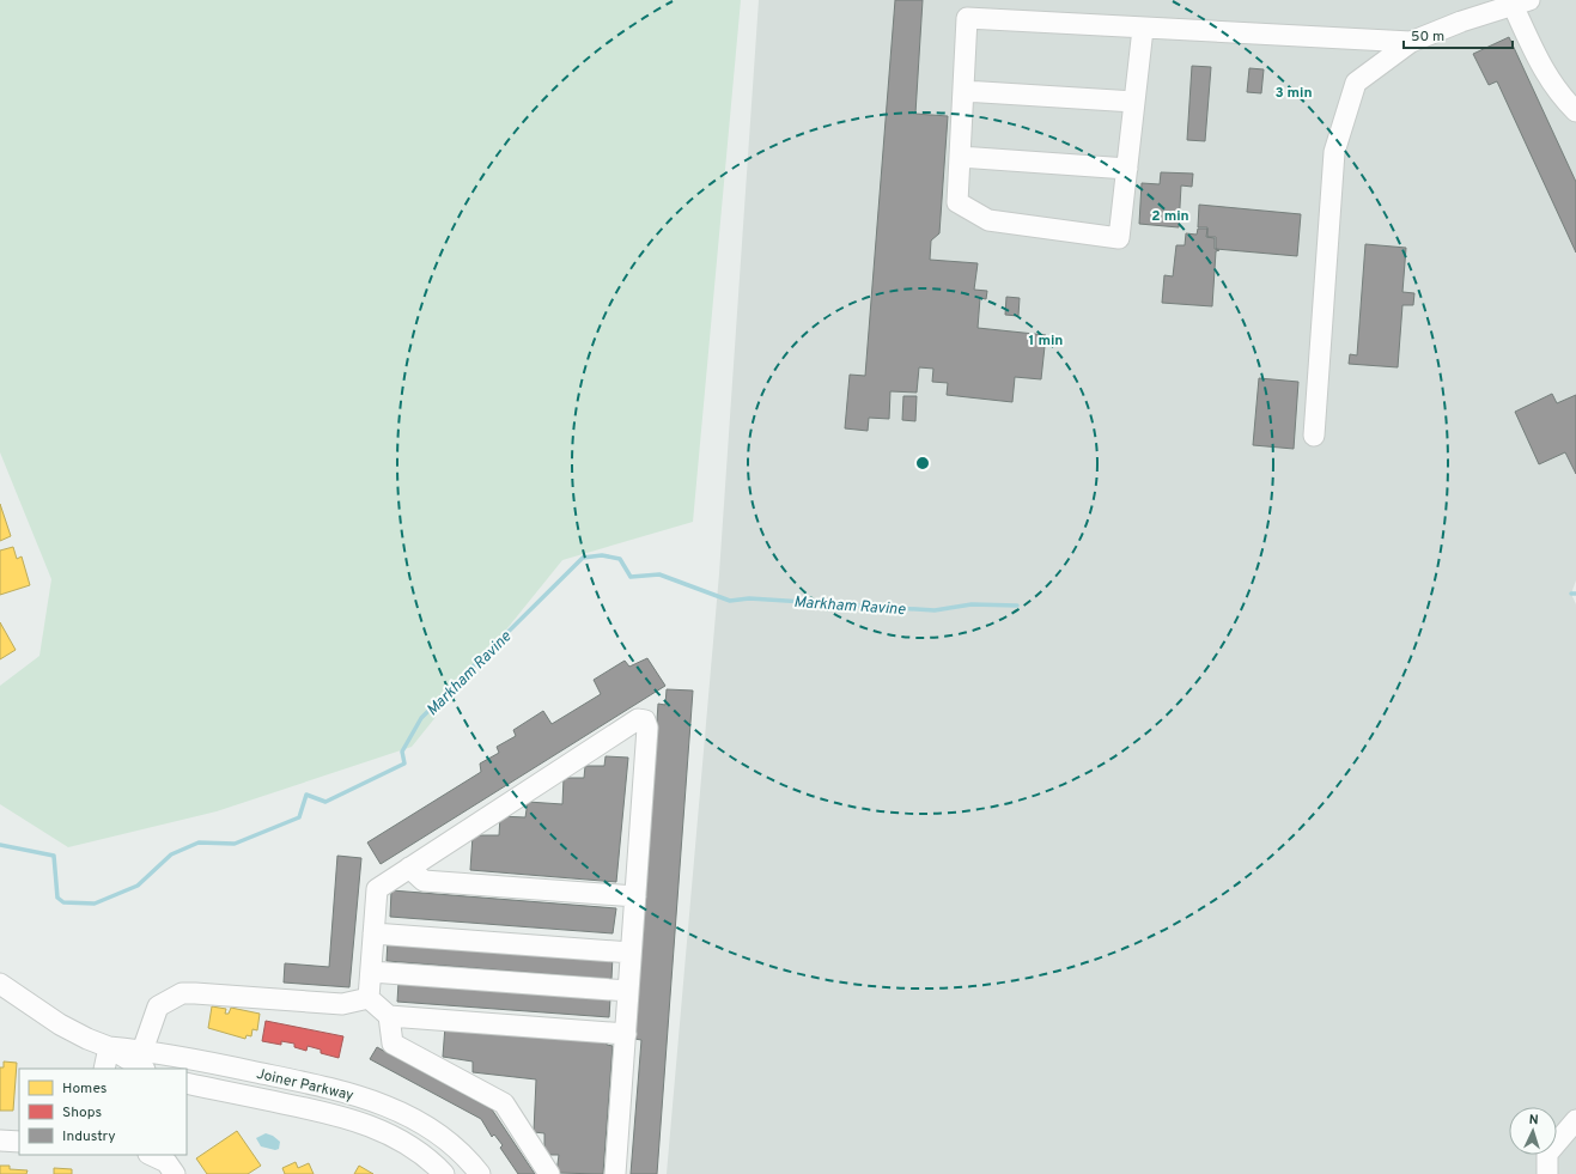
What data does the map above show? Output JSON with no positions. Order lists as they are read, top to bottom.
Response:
{
  "streets": {
    "street": ["Joiner Parkway"]
  },
  "water": ["Markham Ravine"],
  "legend": ["Homes", "Shops", "Industry"],
  "scale_bar": "50 m",
  "north": "top",
  "rings": ["3 min", "2 min", "1 min"]
}
